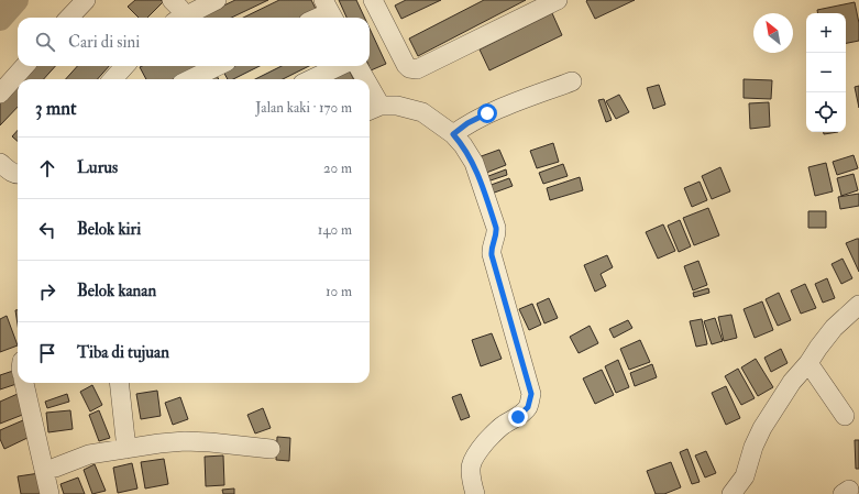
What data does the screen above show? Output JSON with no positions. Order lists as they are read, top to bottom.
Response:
{
  "north": "top left",
  "page": {
    "map_buttons": ["+", "−"],
    "search": "Cari di sini",
    "heading": ["3 mnt", "Jalan kaki · 170 m"],
    "list": [
      ["Lurus", "20 m"],
      ["Belok kiri", "140 m"],
      ["Belok kanan", "10 m"],
      "Tiba di tujuan"
    ]
  }
}
